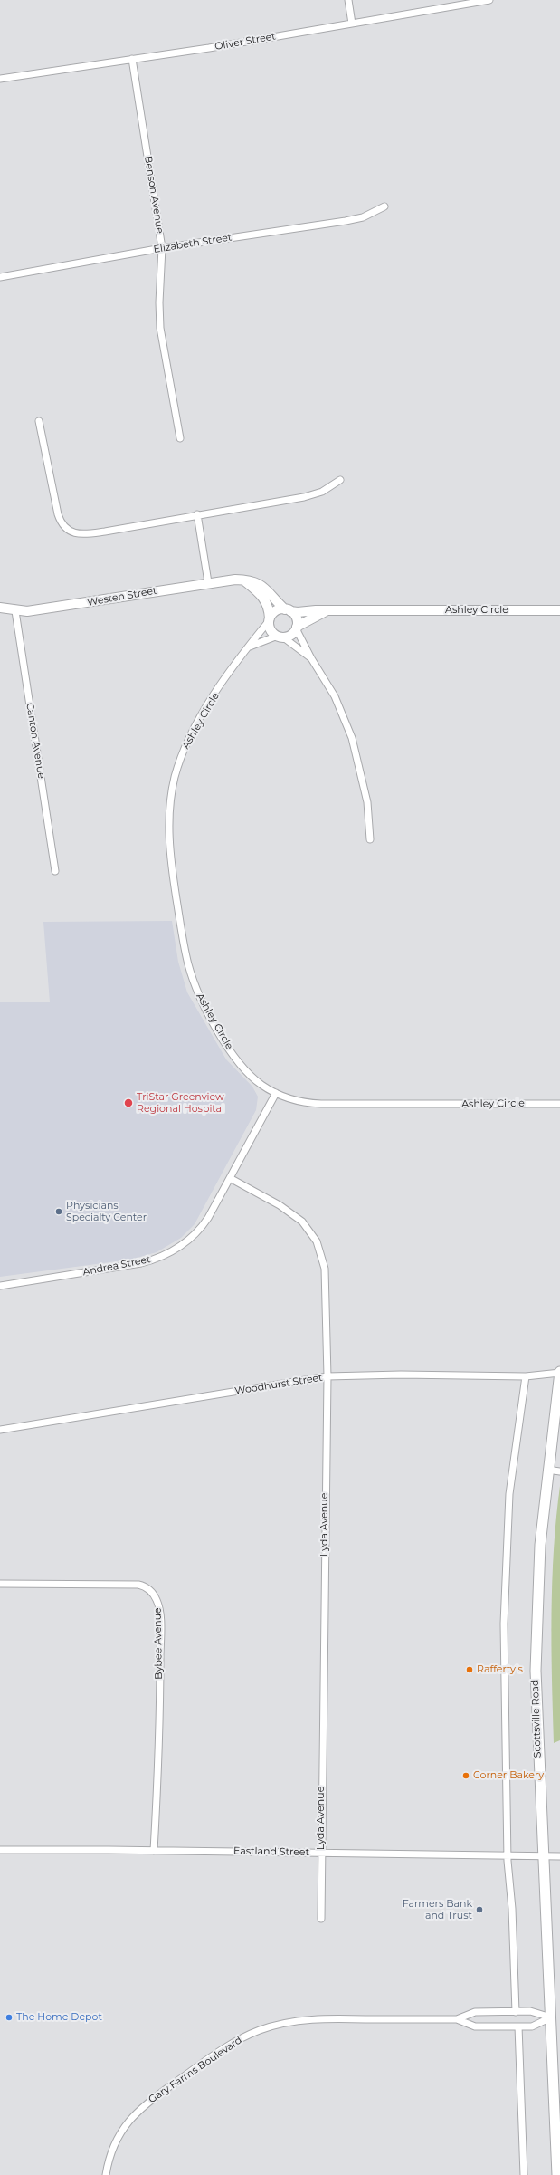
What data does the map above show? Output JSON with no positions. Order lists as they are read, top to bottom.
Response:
{
  "streets": {
    "main road": ["Scottsville Road"],
    "street": [
      "Oliver Street",
      "Benson Avenue",
      "Elizabeth Street",
      "Westen Street",
      "Ashley Circle",
      "Canton Avenue",
      "Andrea Street",
      "Woodhurst Street",
      "Lyda Avenue",
      "Bybee Avenue",
      "Eastland Street",
      "Gary Farms Boulevard"
    ]
  },
  "crossings": [
    ["Oliver Street", "Benson Avenue"],
    ["Benson Avenue", "Elizabeth Street"],
    ["Westen Street", "Ashley Circle"],
    ["Westen Street", "Canton Avenue"],
    ["Ashley Circle", "Andrea Street"],
    ["Andrea Street", "Lyda Avenue"],
    ["Woodhurst Street", "Lyda Avenue"],
    ["Woodhurst Street", "Scottsville Road"],
    ["Lyda Avenue", "Eastland Street"],
    ["Bybee Avenue", "Eastland Street"],
    ["Scottsville Road", "Eastland Street"],
    ["Scottsville Road", "Gary Farms Boulevard"]
  ],
  "places": [
    "TriStar Greenview Regional Hospital",
    "Physicians Specialty Center",
    "Rafferty’s",
    "Corner Bakery",
    "Farmers Bank and Trust",
    "The Home Depot"
  ]
}
